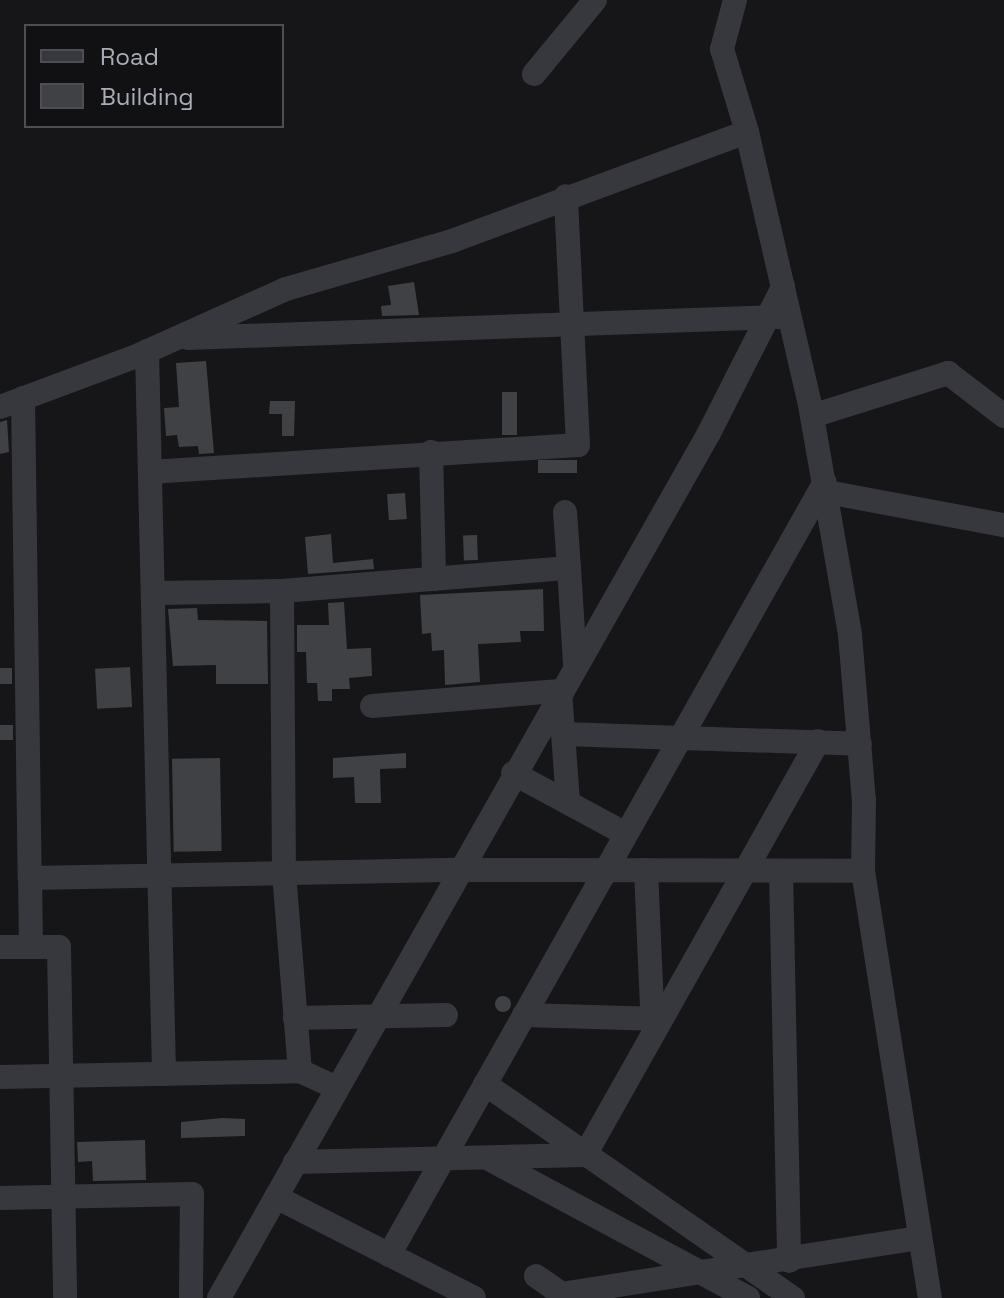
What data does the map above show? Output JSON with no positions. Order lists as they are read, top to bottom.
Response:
{
  "legend": ["Road", "Building"]
}
